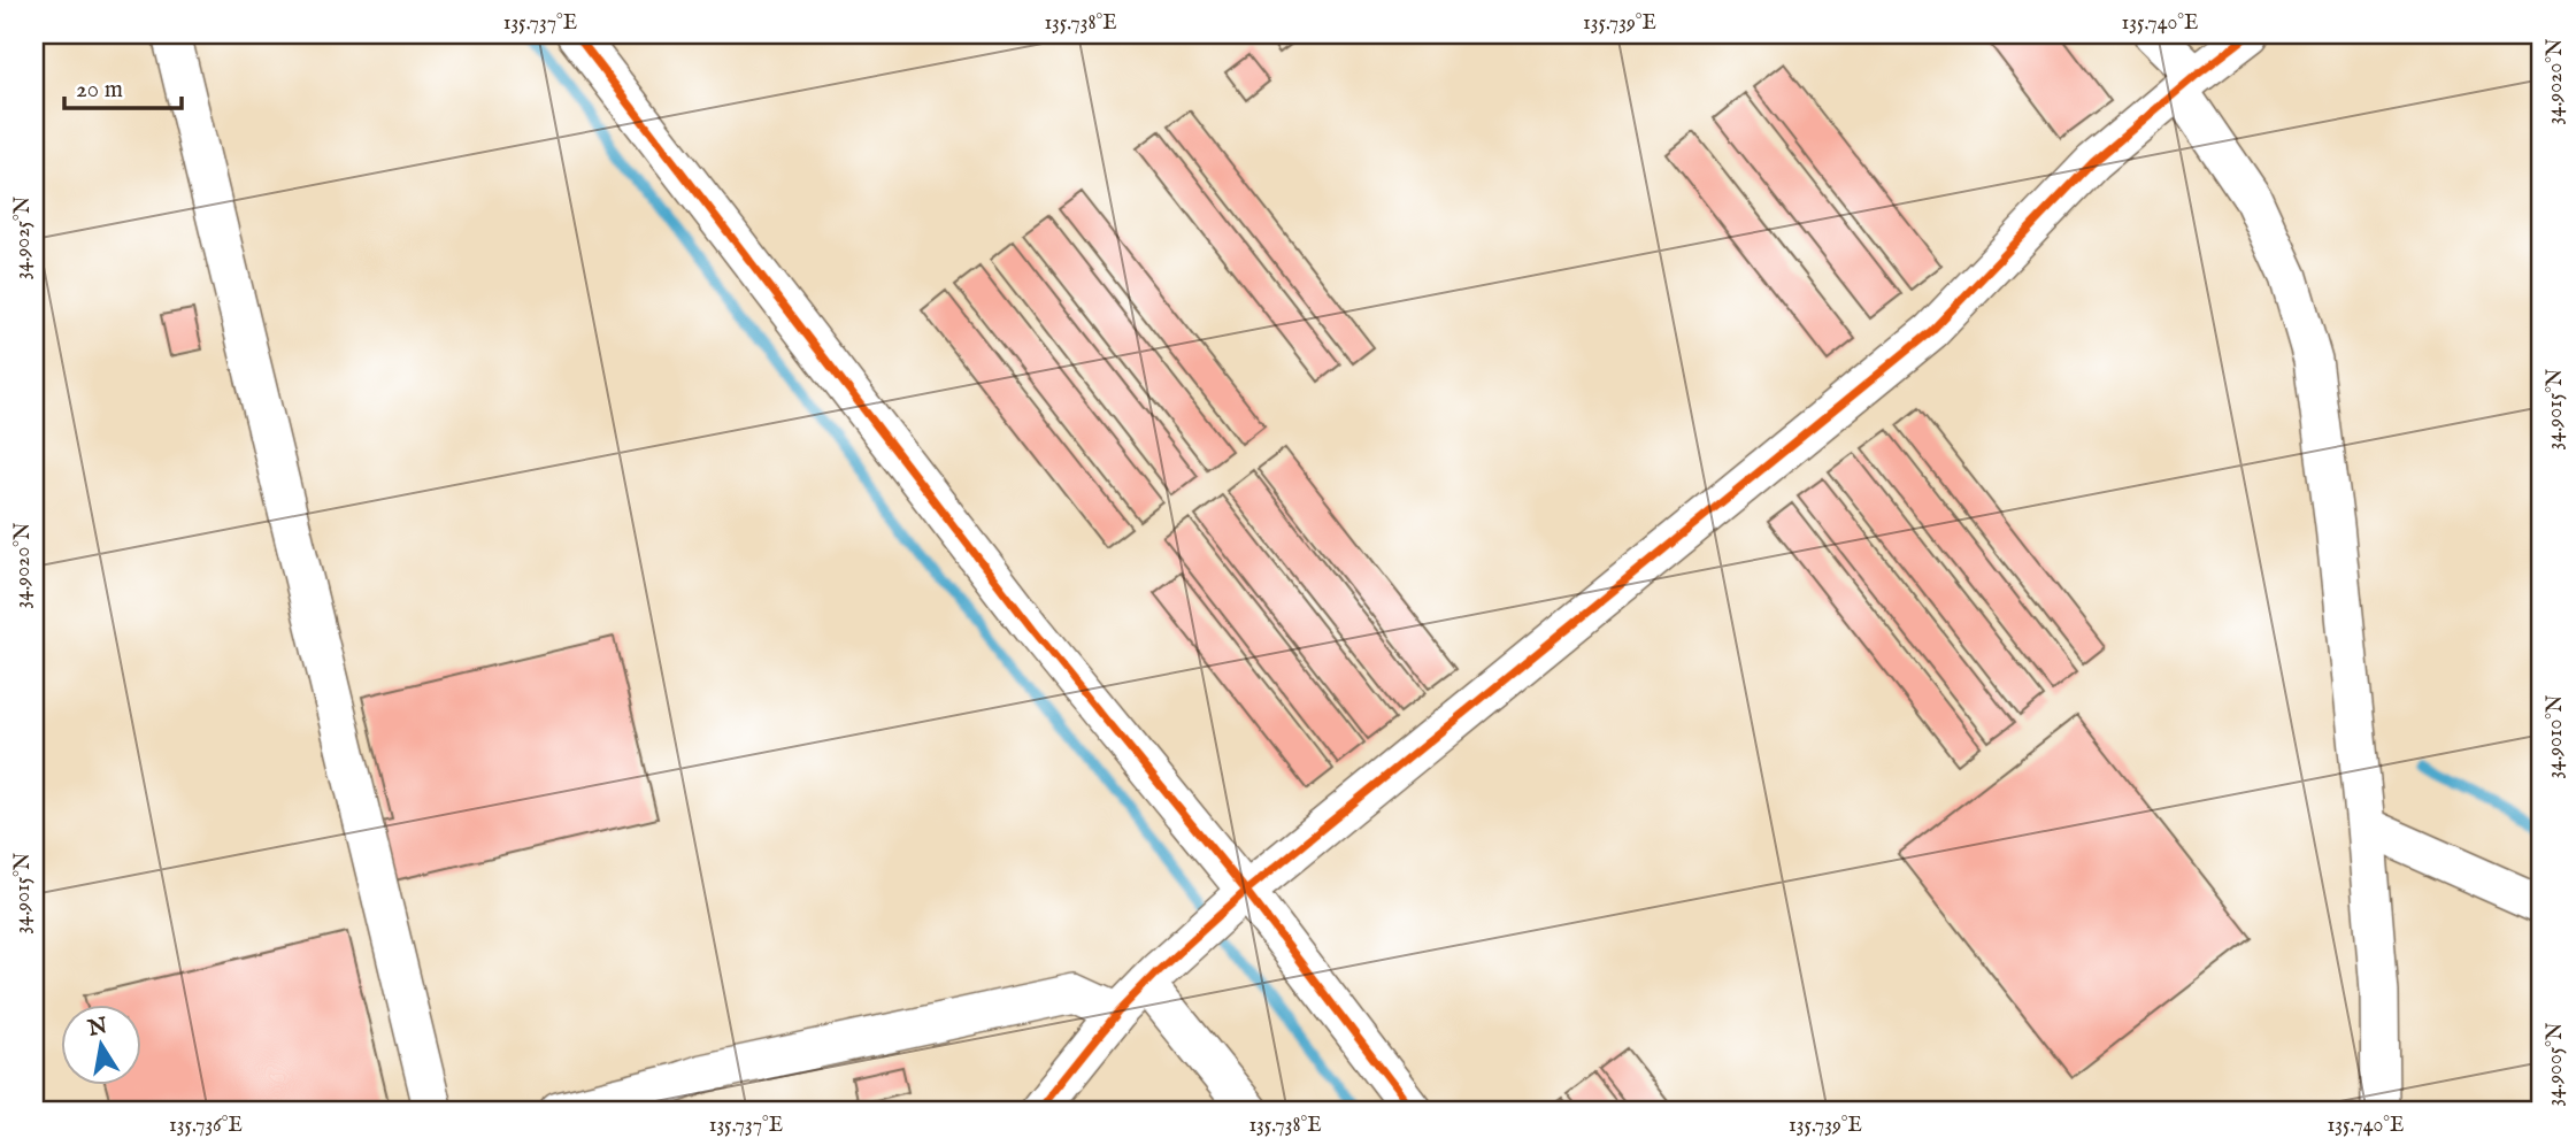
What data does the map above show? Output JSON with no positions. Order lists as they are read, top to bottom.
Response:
{
  "scale_bar": "20 m",
  "north": "top",
  "coordinates": [
    "135.737°E",
    "135.738°E",
    "135.739°E",
    "135.740°E",
    "34.9020°N",
    "34.9025°N",
    "34.9015°N",
    "34.9010°N",
    "34.9005°N",
    "135.736°E"
  ]
}
